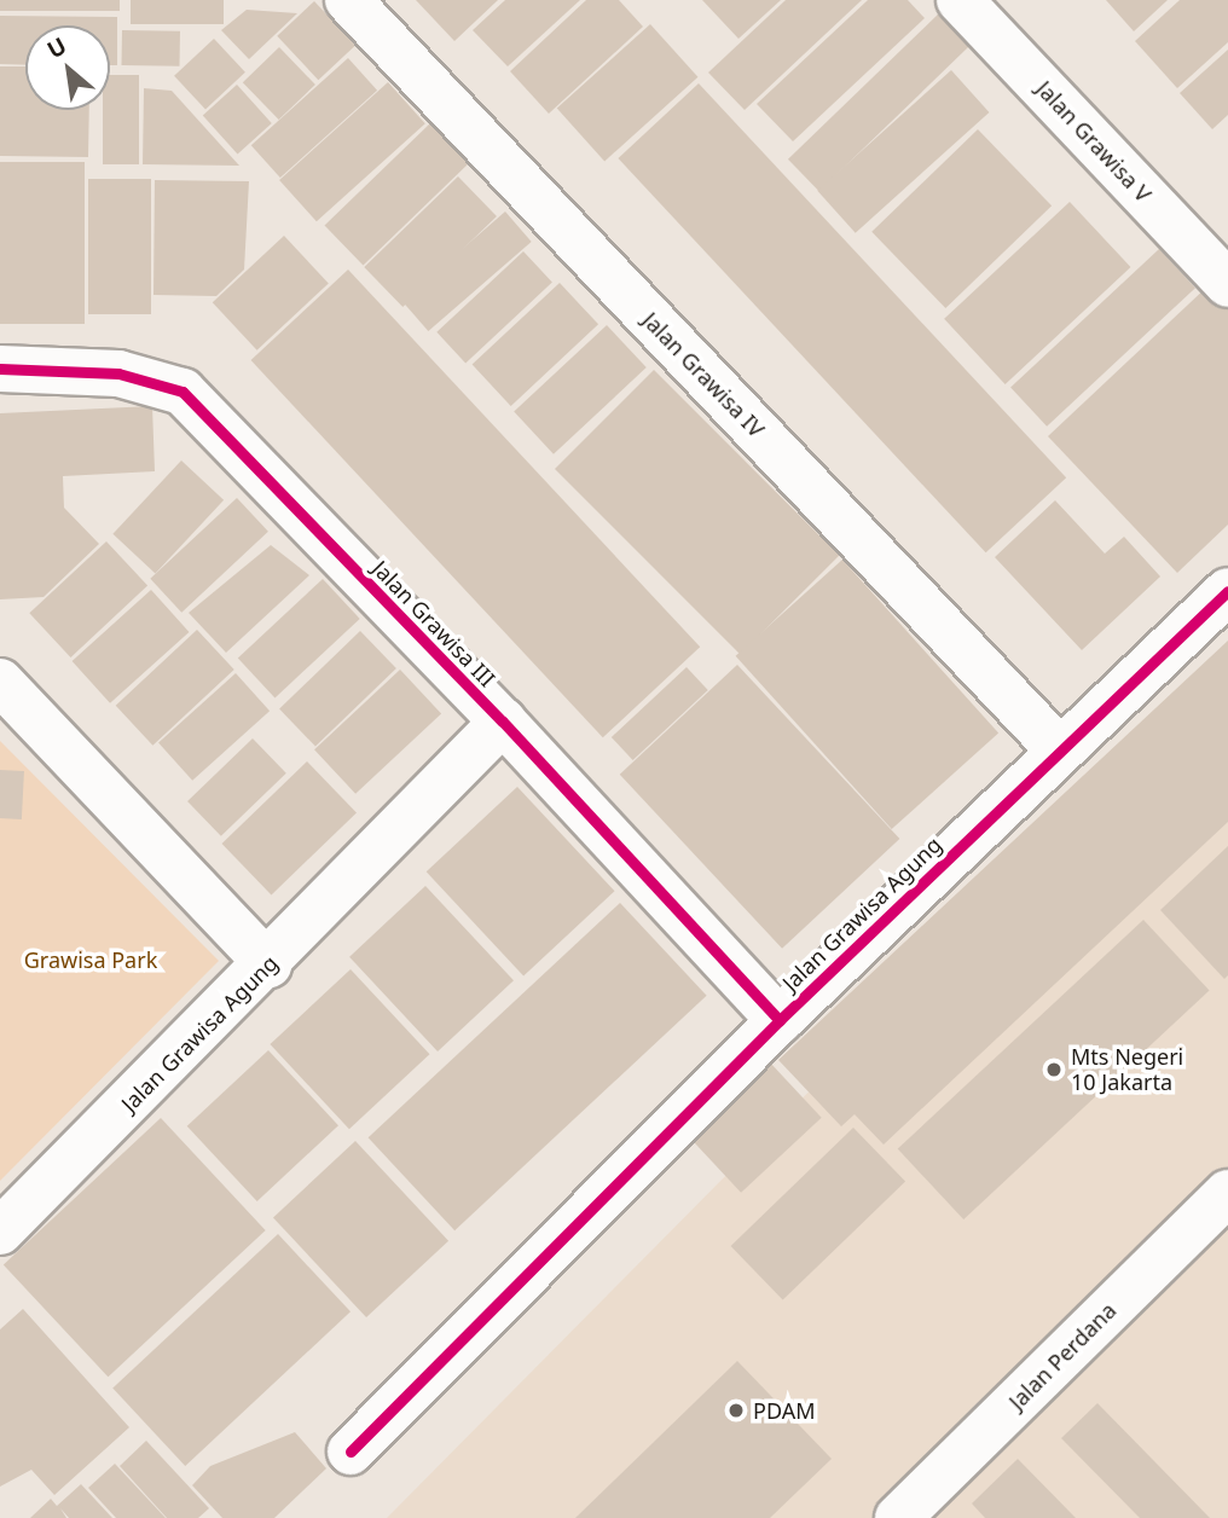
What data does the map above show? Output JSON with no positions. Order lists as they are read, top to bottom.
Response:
{
  "streets": {
    "street": [
      "Jalan Grawisa V",
      "Jalan Grawisa IV",
      "Jalan Grawisa III",
      "Jalan Grawisa Agung",
      "Jalan Perdana"
    ]
  },
  "crossings": [
    ["Jalan Grawisa IV", "Jalan Grawisa Agung"],
    ["Jalan Grawisa III", "Jalan Grawisa Agung"]
  ],
  "parks": ["Grawisa Park"],
  "places": ["Mts Negeri 10 Jakarta", "PDAM"],
  "north": "top left"
}
